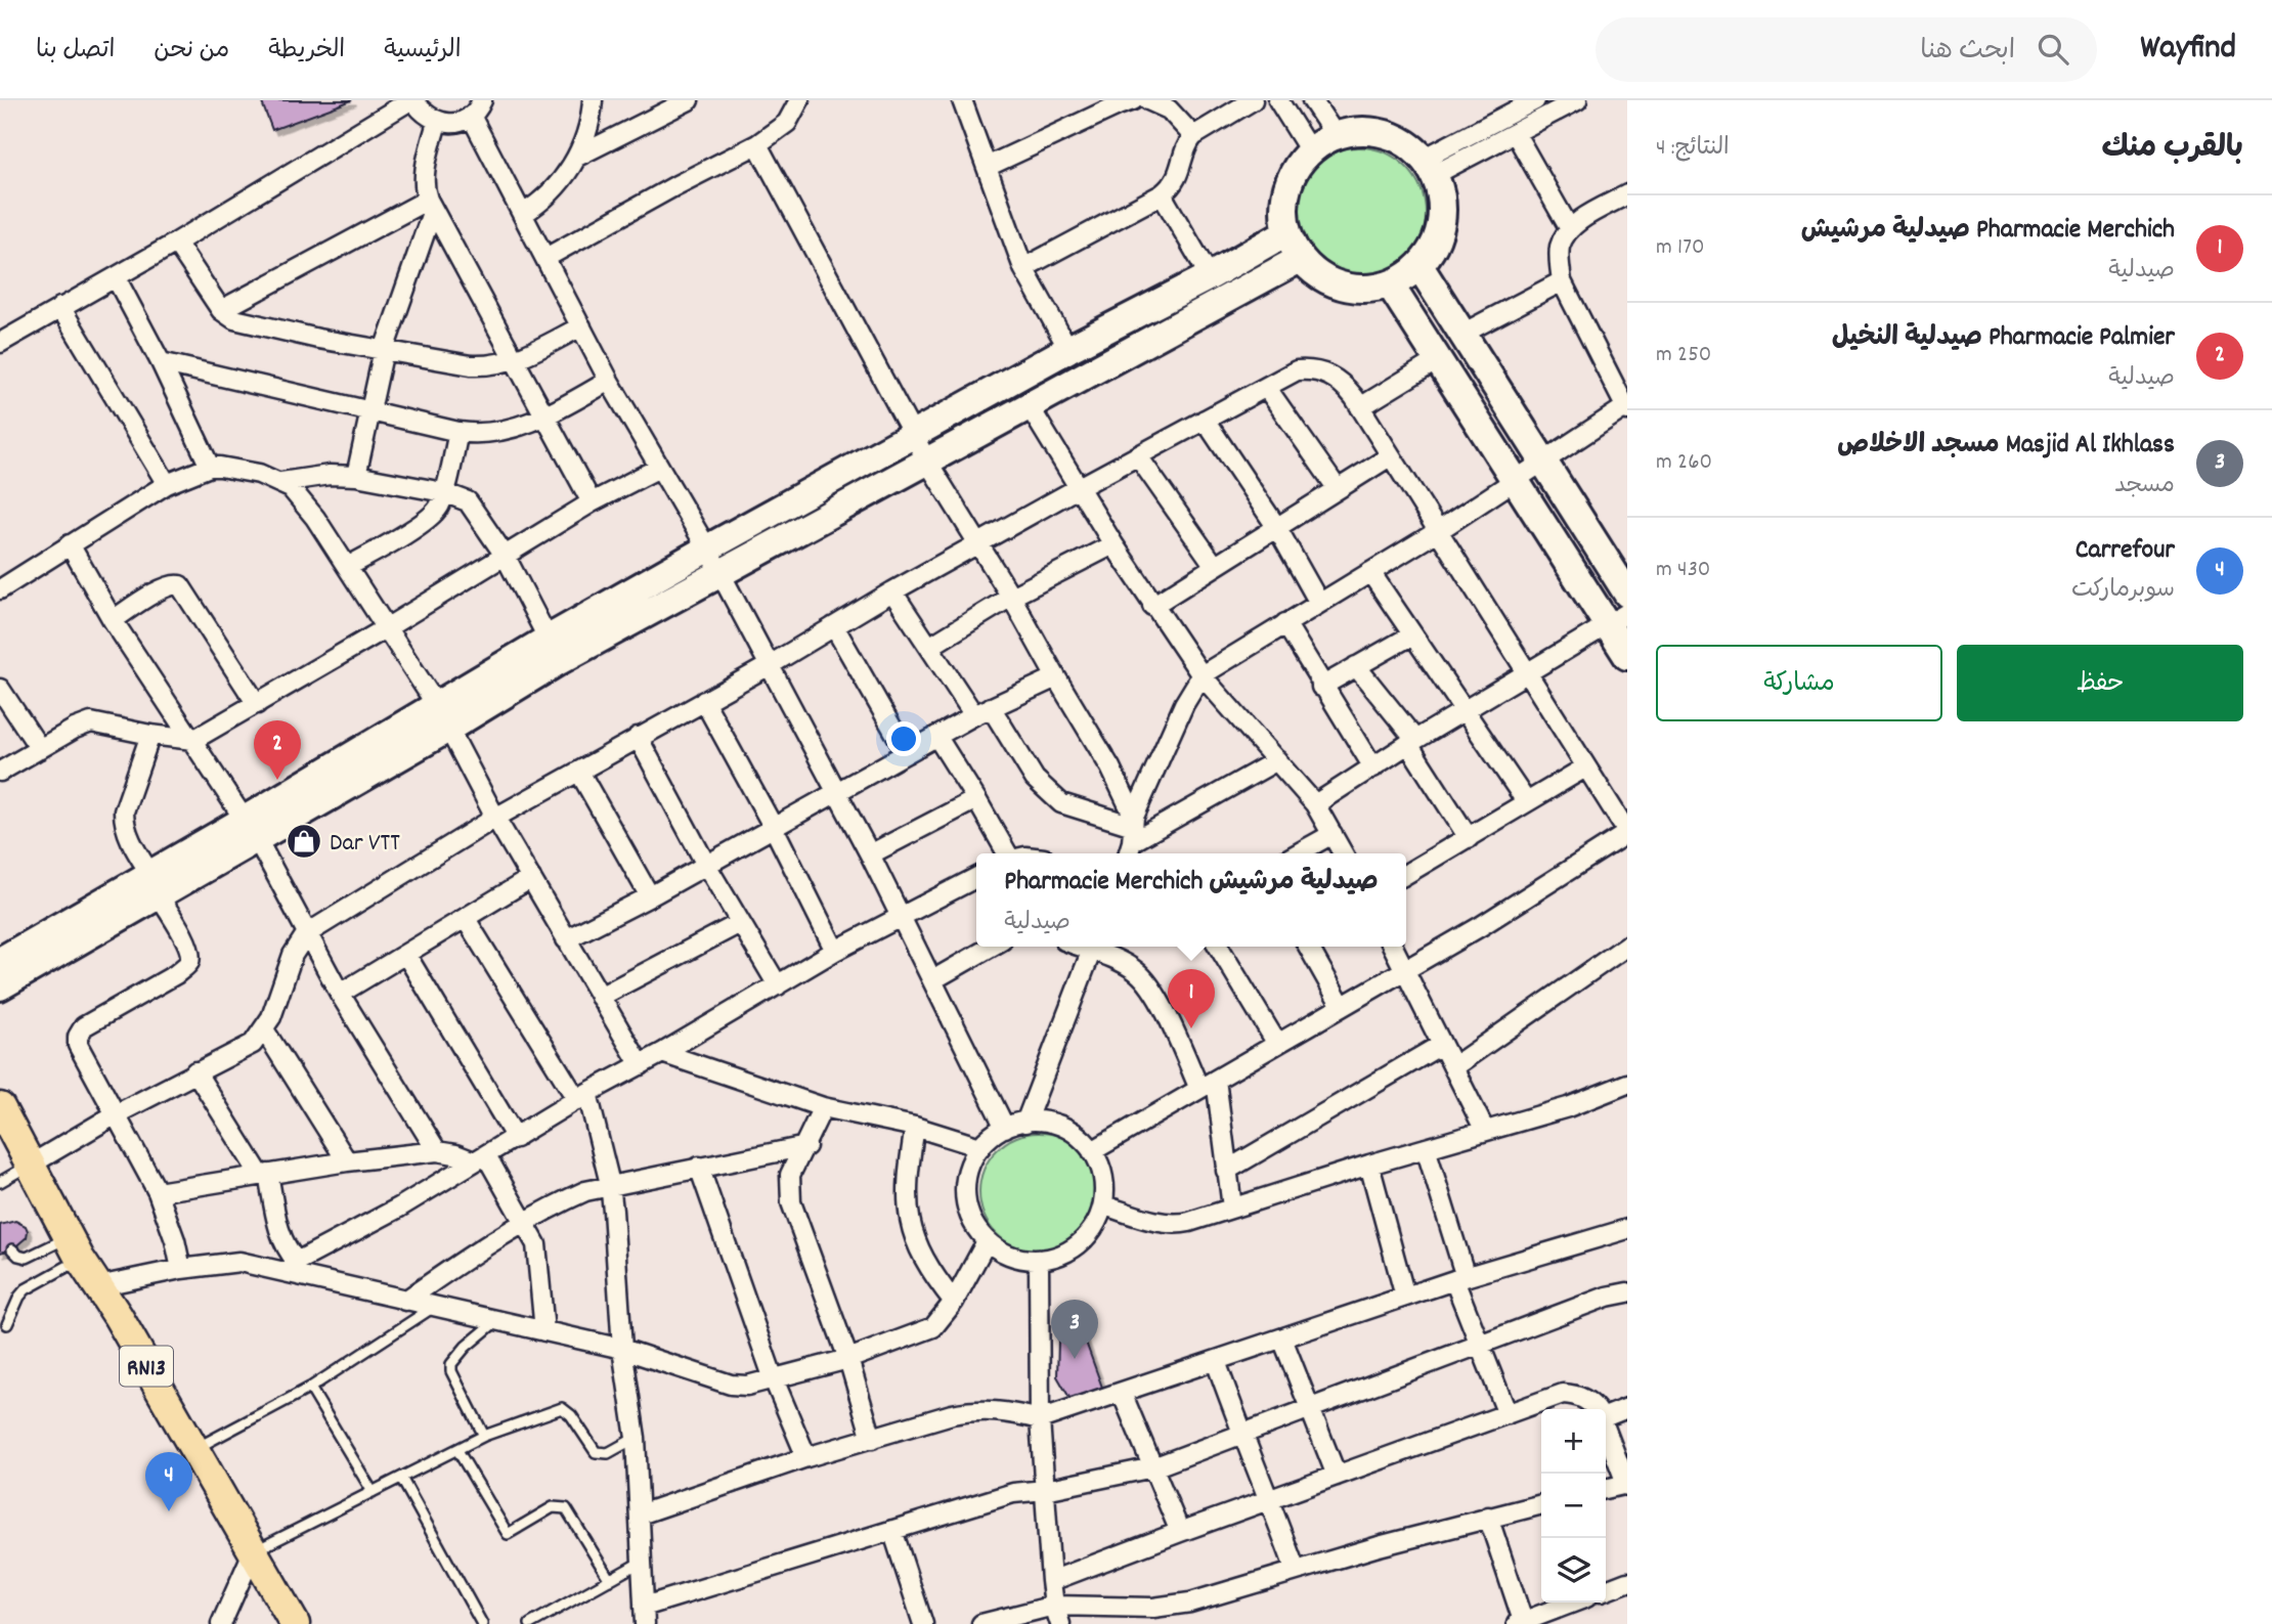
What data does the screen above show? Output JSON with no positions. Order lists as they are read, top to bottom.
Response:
{
  "streets": {
    "main road": ["RN13"]
  },
  "places": {
    "shop": ["Dar VTT"]
  },
  "page": {
    "header": "Wayfind",
    "search": "ابحث هنا",
    "nav": [
      "الرئيسية",
      "الخريطة",
      "من نحن",
      "اتصل بنا"
    ],
    "heading": ["بالقرب منك", "النتائج: 4"],
    "list": [
      {
        "mark": "1",
        "name": "Pharmacie Merchich صيدلية مرشيش",
        "note": "صيدلية",
        "value": "170 m"
      },
      {
        "mark": "2",
        "name": "Pharmacie Palmier صيدلية النخيل",
        "note": "صيدلية",
        "value": "250 m"
      },
      {
        "mark": "3",
        "name": "Masjid Al Ikhlass مسجد الاخلاص",
        "note": "مسجد",
        "value": "260 m"
      },
      {
        "mark": "4",
        "name": "Carrefour",
        "note": "سوبرماركت",
        "value": "430 m"
      }
    ],
    "buttons": ["حفظ", "مشاركة"],
    "pins": [
      "2",
      "1",
      "3",
      "4"
    ],
    "popup": ["Pharmacie Merchich صيدلية مرشيش", "صيدلية"],
    "map_buttons": ["+", "−"]
  }
}
